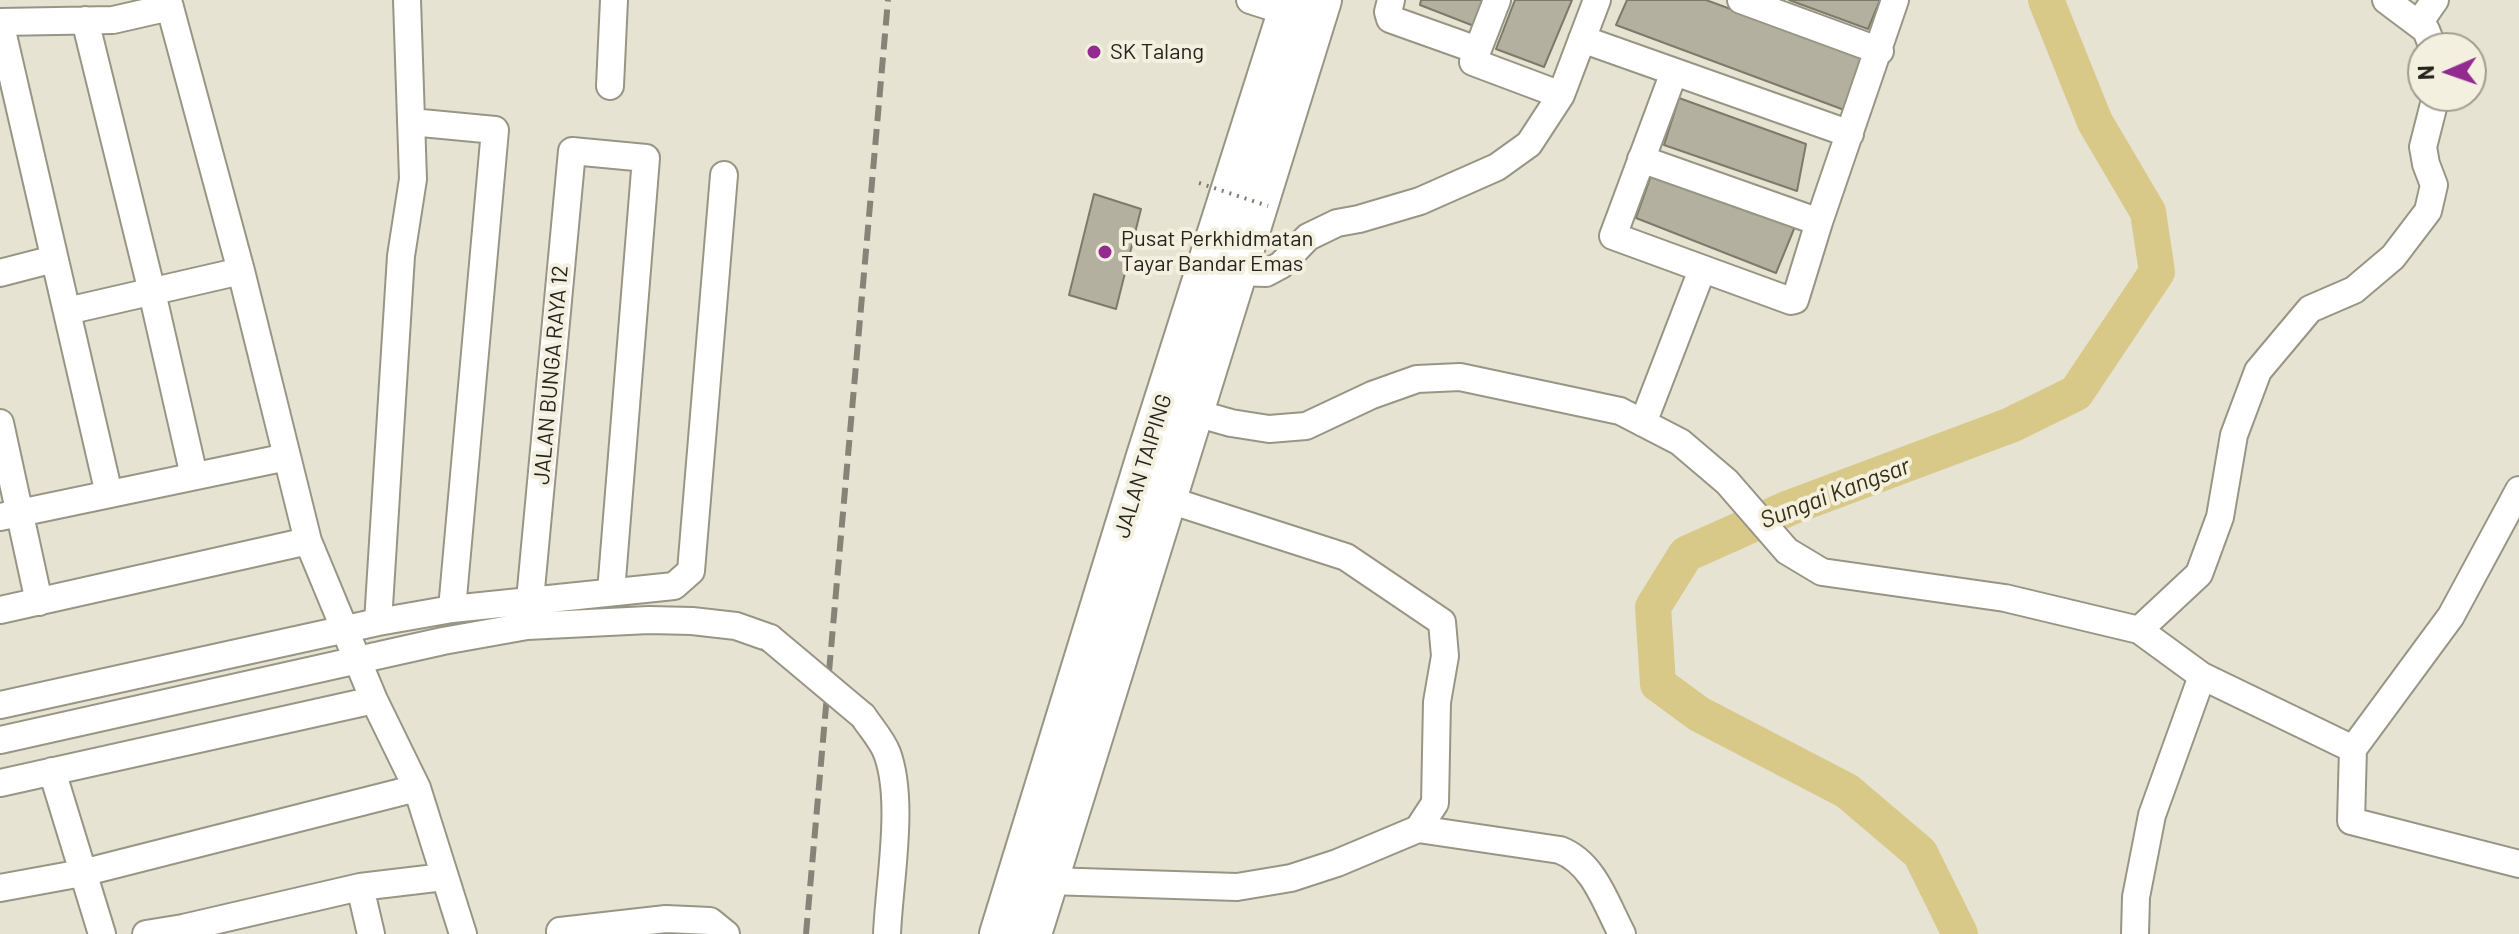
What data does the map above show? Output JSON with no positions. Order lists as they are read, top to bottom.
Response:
{
  "streets": {
    "highway": ["JALAN TAIPING"],
    "street": ["JALAN BUNGA RAYA 12"]
  },
  "water": ["Sungai Kangsar"],
  "places": ["SK Talang", "Pusat Perkhidmatan Tayar Bandar Emas"],
  "north": "left"
}
